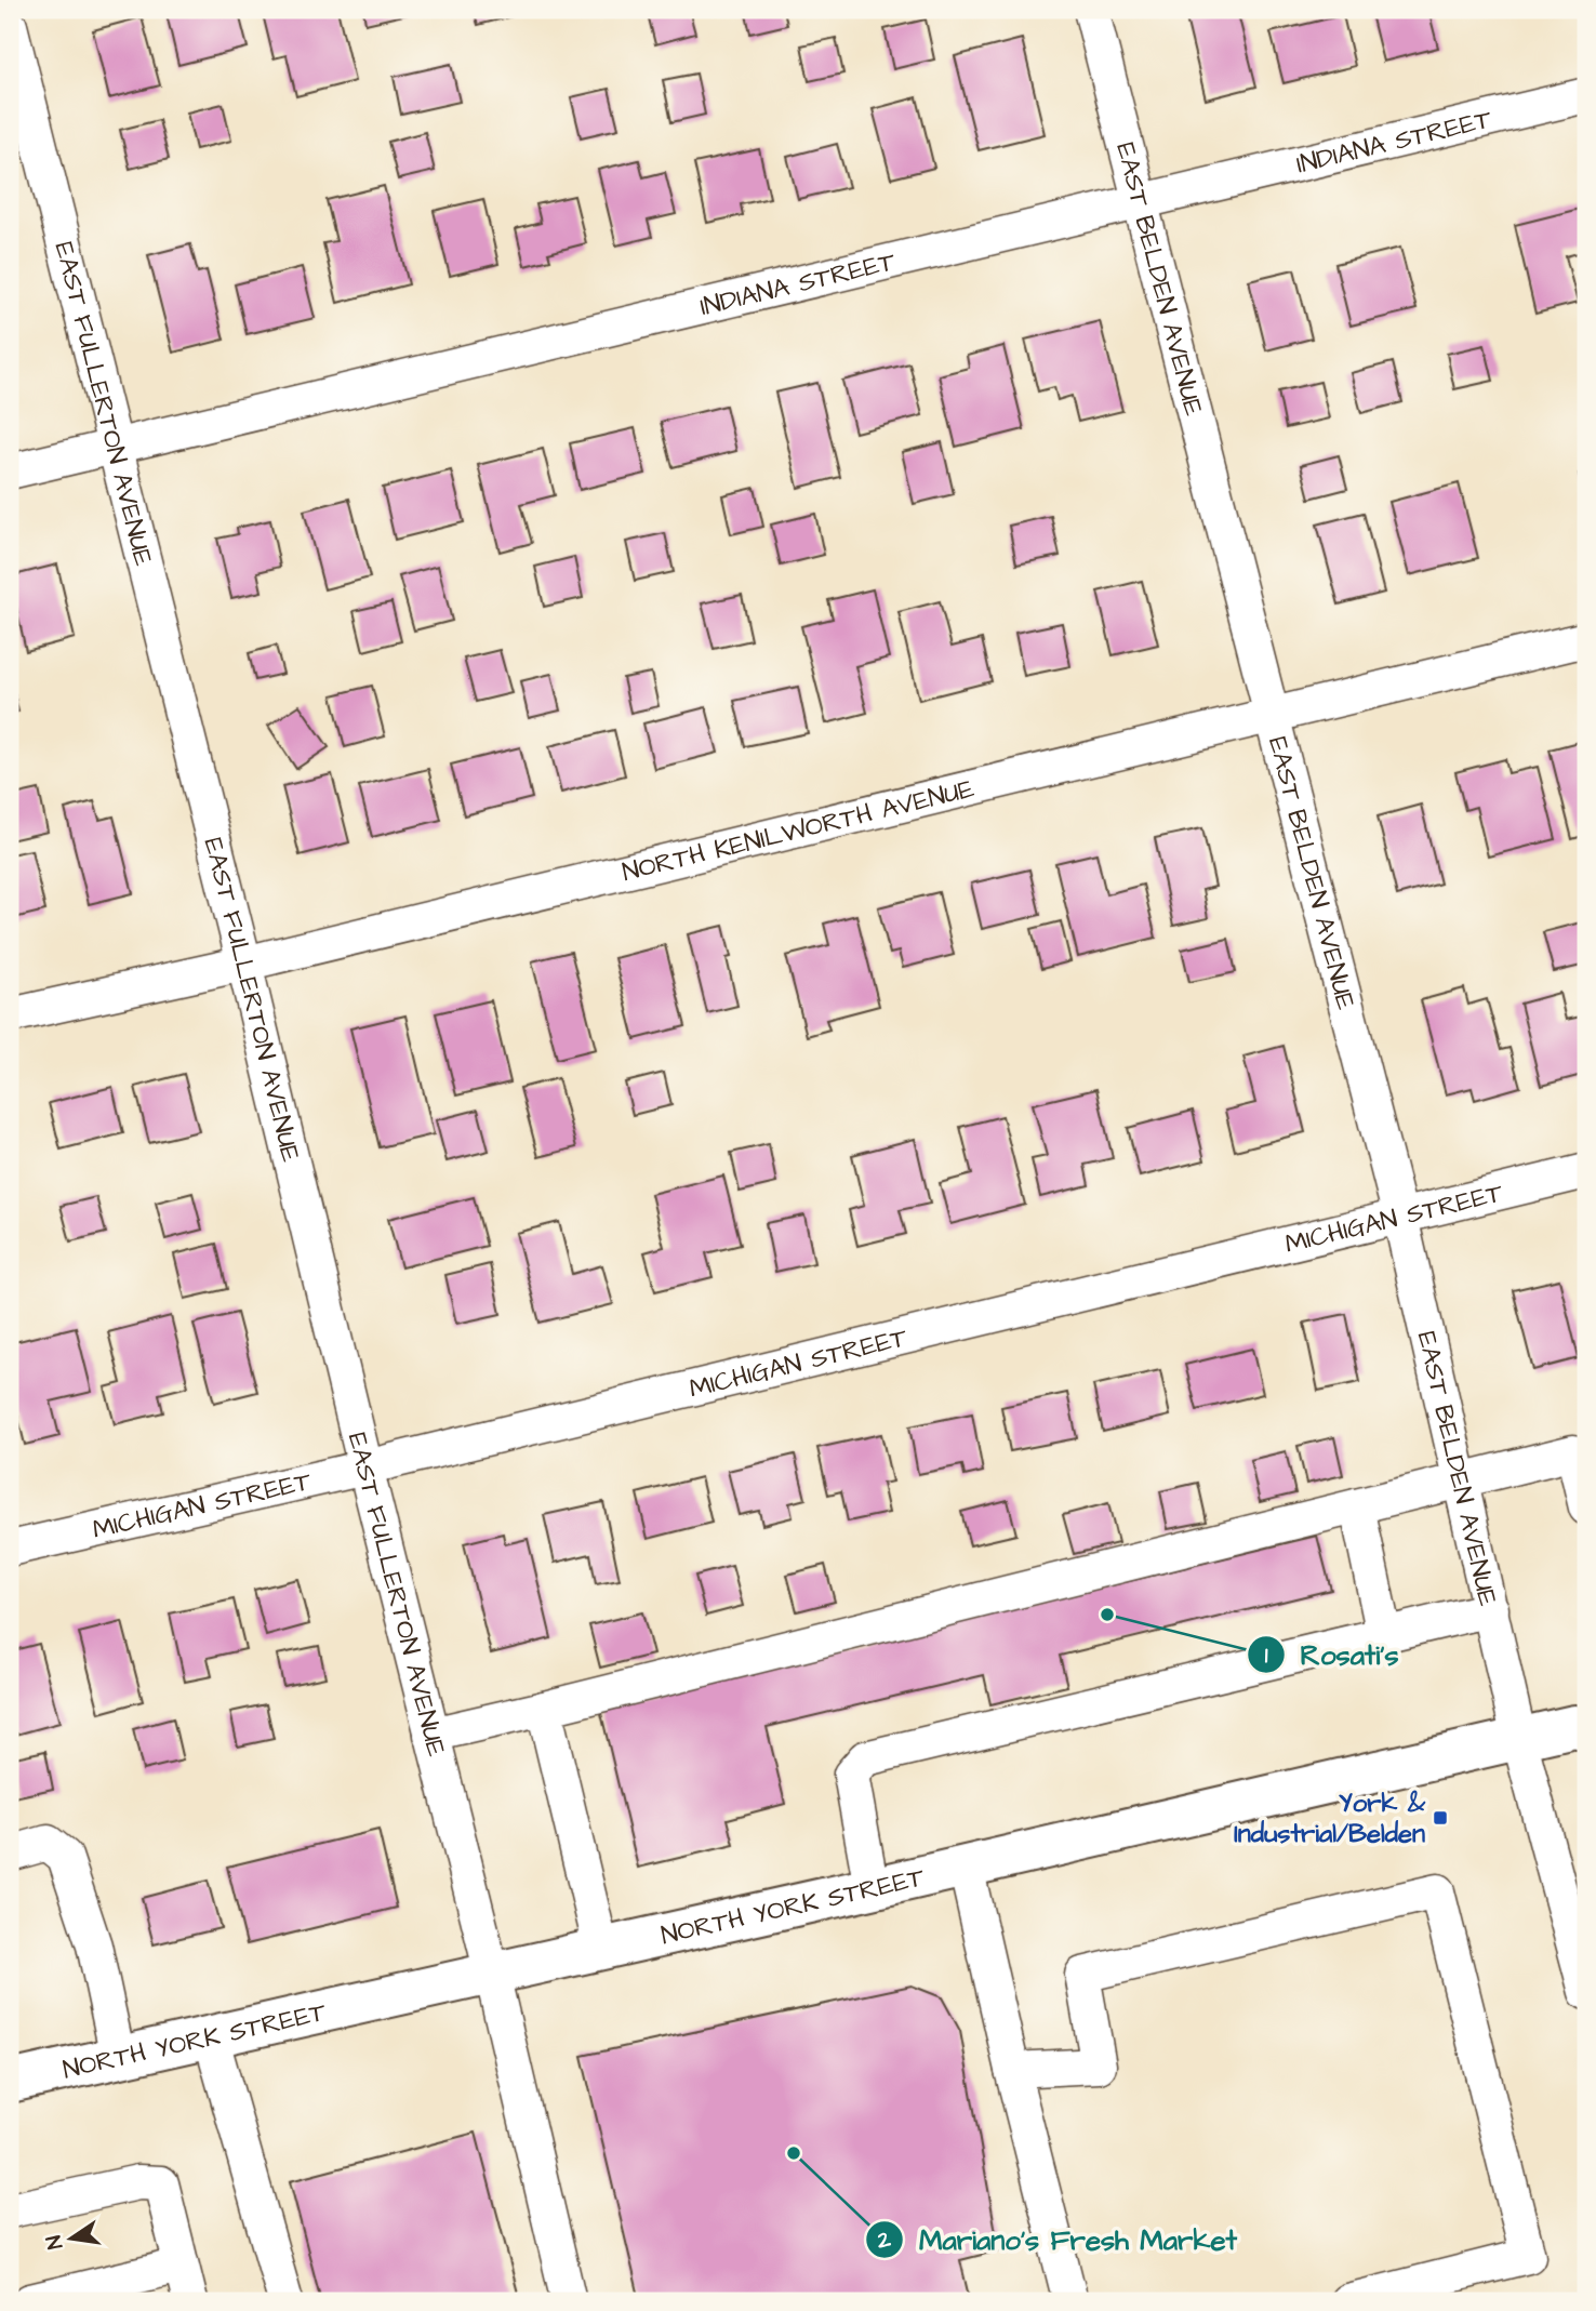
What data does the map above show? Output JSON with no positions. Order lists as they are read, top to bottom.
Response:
{
  "streets": {
    "main road": ["NORTH YORK STREET"],
    "street": [
      "INDIANA STREET",
      "EAST BELDEN AVENUE",
      "EAST FULLERTON AVENUE",
      "NORTH KENILWORTH AVENUE",
      "MICHIGAN STREET"
    ]
  },
  "crossings": [
    ["INDIANA STREET", "EAST BELDEN AVENUE"],
    ["INDIANA STREET", "EAST FULLERTON AVENUE"],
    ["EAST BELDEN AVENUE", "NORTH KENILWORTH AVENUE"],
    ["EAST BELDEN AVENUE", "MICHIGAN STREET"],
    ["EAST BELDEN AVENUE", "NORTH YORK STREET"],
    ["EAST FULLERTON AVENUE", "NORTH KENILWORTH AVENUE"],
    ["EAST FULLERTON AVENUE", "MICHIGAN STREET"],
    ["EAST FULLERTON AVENUE", "NORTH YORK STREET"]
  ],
  "places": {
    "other": ["Rosati's", "Mariano's Fresh Market"],
    "transit": ["York & Industrial/Belden"]
  },
  "north": "left"
}
